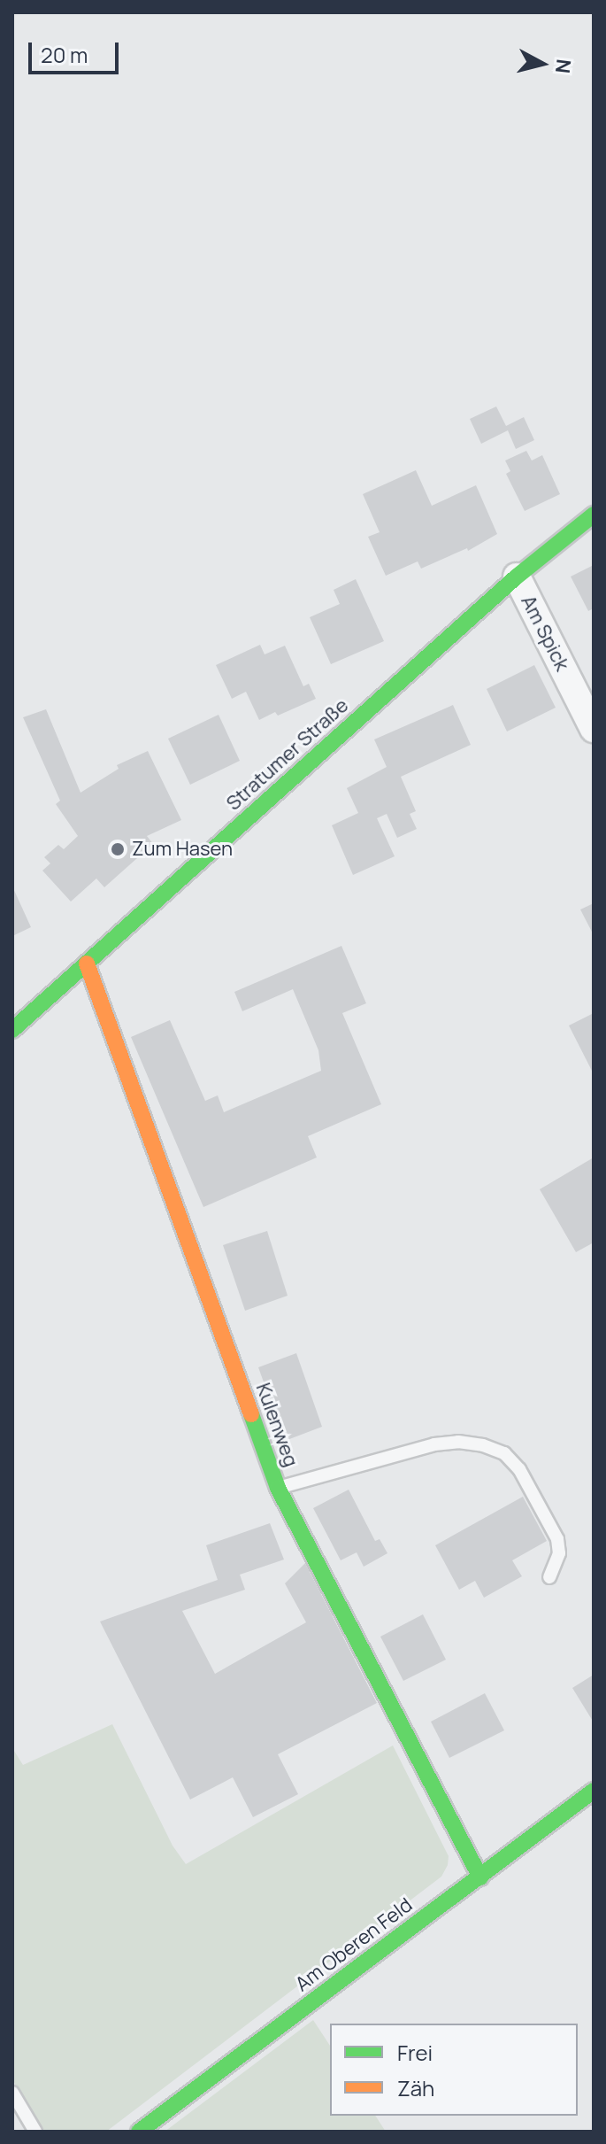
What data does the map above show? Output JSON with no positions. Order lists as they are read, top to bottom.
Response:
{
  "streets": {
    "street": [
      "Am Spick",
      "Stratumer Straße",
      "Kulenweg",
      "Am Oberen Feld"
    ]
  },
  "crossings": [
    ["Am Spick", "Stratumer Straße"],
    ["Stratumer Straße", "Kulenweg"],
    ["Kulenweg", "Am Oberen Feld"]
  ],
  "places": ["Zum Hasen"],
  "legend": ["Frei", "Zäh"],
  "scale_bar": "20 m",
  "north": "right"
}
